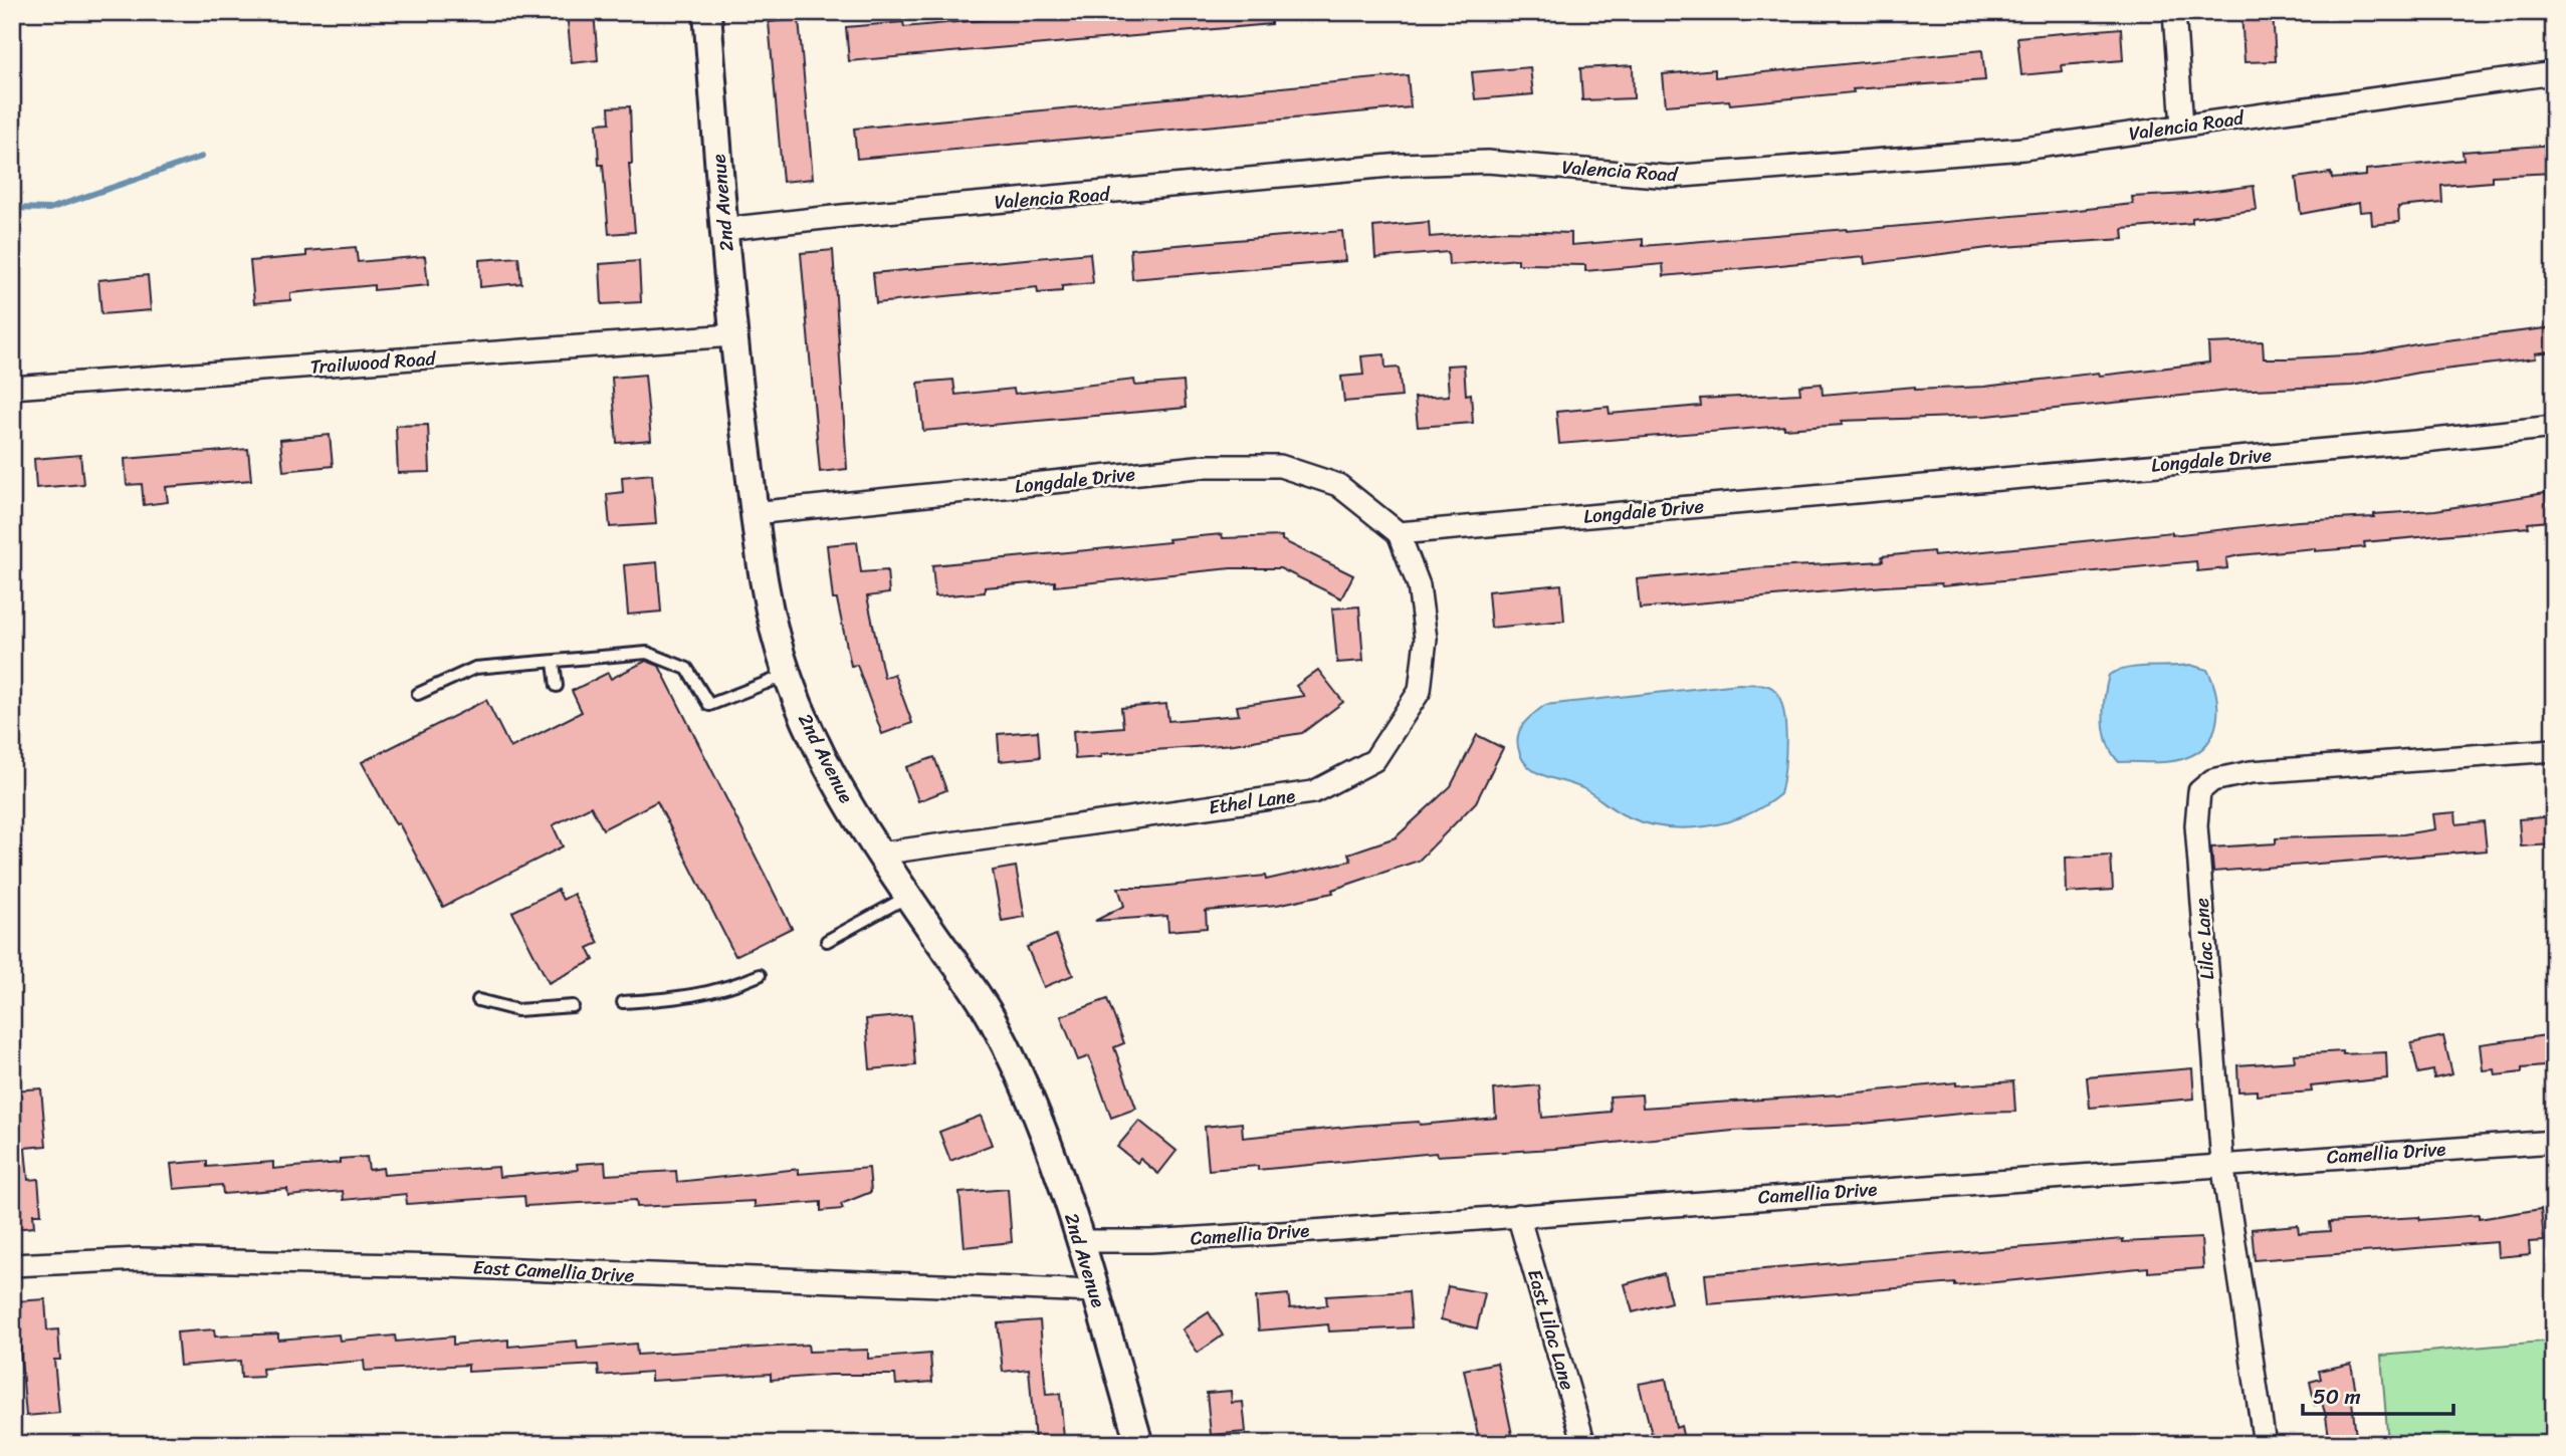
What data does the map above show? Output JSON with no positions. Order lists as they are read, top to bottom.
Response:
{
  "streets": {
    "street": [
      "Valencia Road",
      "2nd Avenue",
      "Trailwood Road",
      "Longdale Drive",
      "Ethel Lane",
      "Lilac Lane",
      "Camellia Drive",
      "East Camellia Drive",
      "East Lilac Lane"
    ]
  },
  "crossings": [
    ["Valencia Road", "2nd Avenue"],
    ["2nd Avenue", "Trailwood Road"],
    ["2nd Avenue", "Longdale Drive"],
    ["2nd Avenue", "Ethel Lane"],
    ["2nd Avenue", "Camellia Drive"],
    ["2nd Avenue", "East Camellia Drive"],
    ["Longdale Drive", "Ethel Lane"],
    ["Lilac Lane", "Camellia Drive"],
    ["Camellia Drive", "East Lilac Lane"]
  ],
  "scale_bar": "50 m"
}
